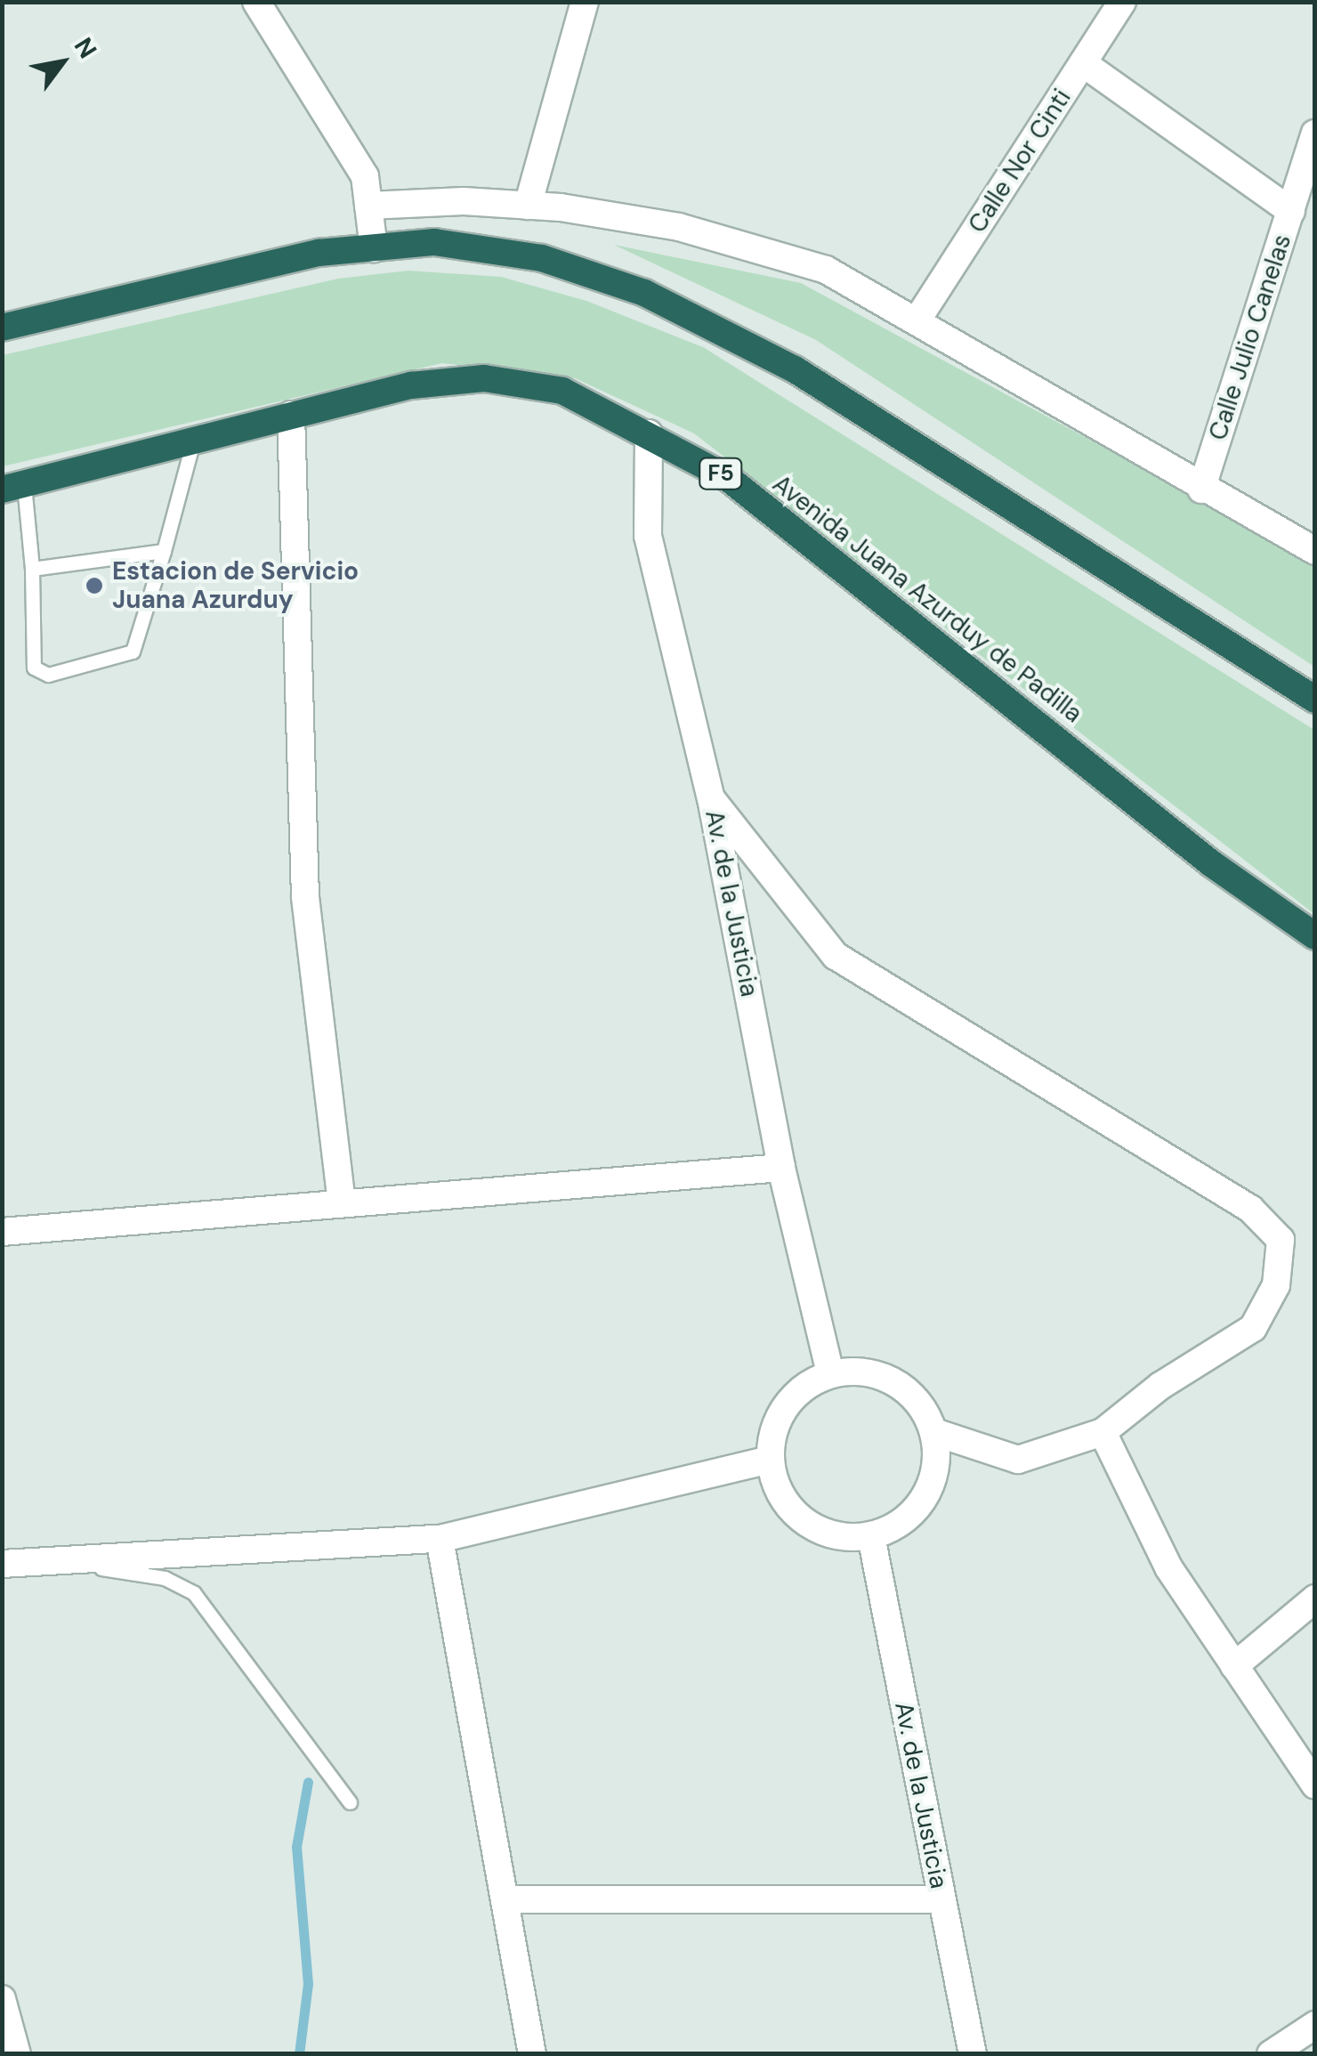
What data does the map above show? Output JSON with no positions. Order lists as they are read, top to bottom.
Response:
{
  "streets": {
    "highway": ["F5", "Avenida Juana Azurduy de Padilla"],
    "street": ["Calle Nor Cinti", "Calle Julio Canelas", "Av. de la Justicia"]
  },
  "crossings": [
    ["Avenida Juana Azurduy de Padilla", "Av. de la Justicia"]
  ],
  "places": ["Estacion de Servicio Juana Azurduy"],
  "north": "top right"
}
